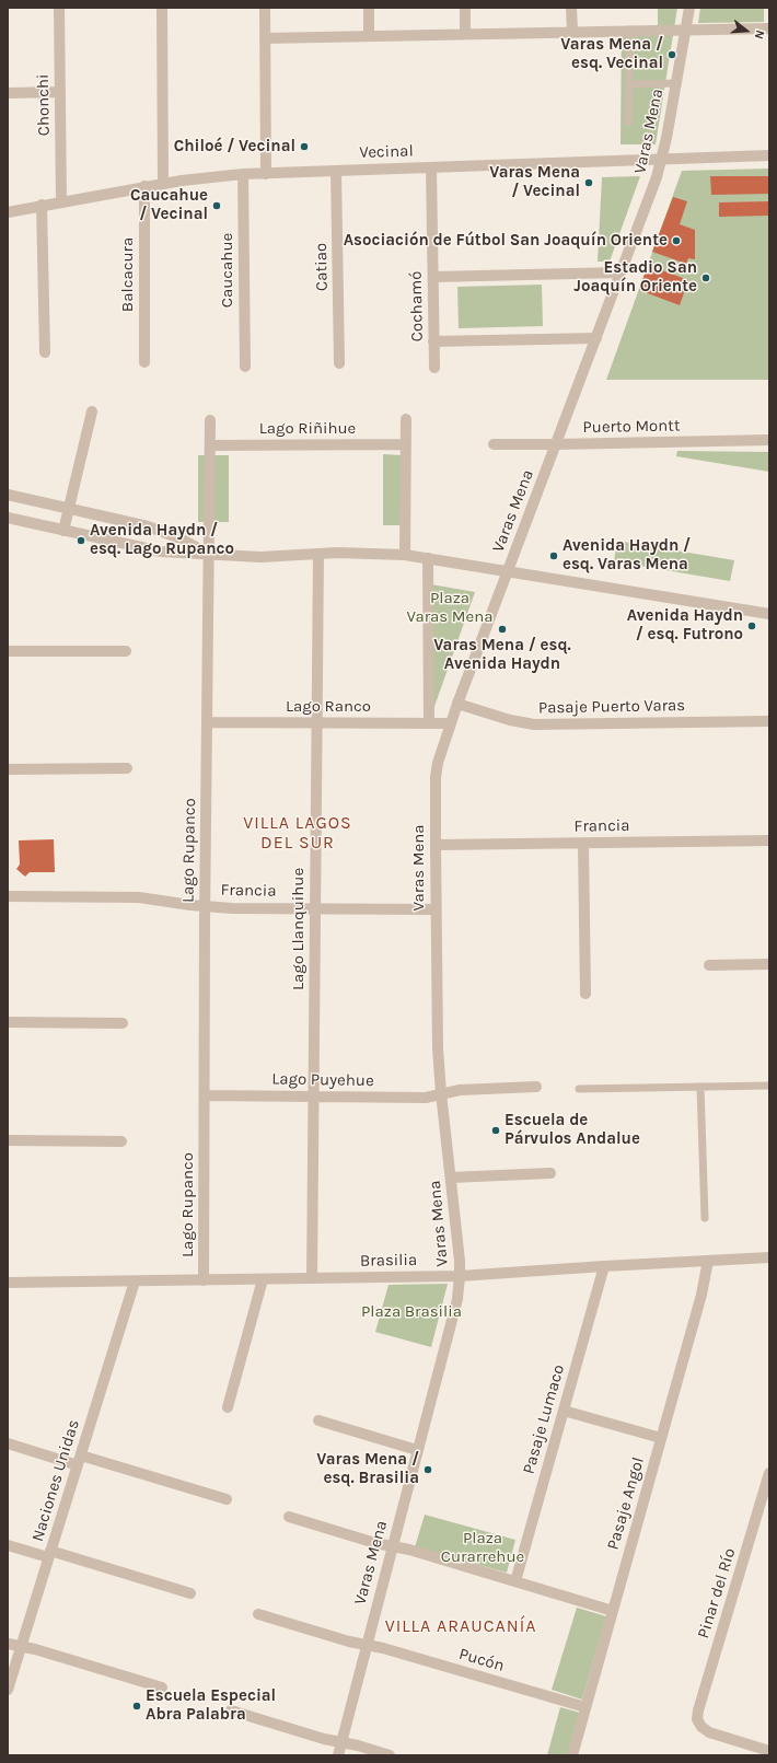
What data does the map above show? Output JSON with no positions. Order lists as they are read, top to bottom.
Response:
{
  "streets": {
    "street": [
      "Chonchi",
      "Varas Mena",
      "Vecinal",
      "Catiao",
      "Caucahue",
      "Balcacura",
      "Cochamó",
      "Puerto Montt",
      "Lago Riñihue",
      "Lago Ranco",
      "Pasaje Puerto Varas",
      "Francia",
      "Lago Rupanco",
      "Lago Llanquihue",
      "Lago Puyehue",
      "Brasilia",
      "Pasaje Lumaco",
      "Naciones Unidas",
      "Pasaje Angol",
      "Pinar del Río",
      "Pucón"
    ]
  },
  "crossings": [
    ["Chonchi", "Vecinal"],
    ["Varas Mena", "Vecinal"],
    ["Varas Mena", "Puerto Montt"],
    ["Varas Mena", "Lago Ranco"],
    ["Varas Mena", "Pasaje Puerto Varas"],
    ["Varas Mena", "Francia"],
    ["Varas Mena", "Lago Puyehue"],
    ["Varas Mena", "Brasilia"],
    ["Varas Mena", "Pucón"],
    ["Vecinal", "Catiao"],
    ["Vecinal", "Caucahue"],
    ["Vecinal", "Balcacura"],
    ["Vecinal", "Cochamó"],
    ["Lago Riñihue", "Lago Rupanco"],
    ["Lago Ranco", "Lago Rupanco"],
    ["Lago Ranco", "Lago Llanquihue"],
    ["Francia", "Lago Rupanco"],
    ["Francia", "Lago Llanquihue"],
    ["Lago Rupanco", "Lago Puyehue"],
    ["Lago Rupanco", "Brasilia"],
    ["Lago Llanquihue", "Lago Puyehue"],
    ["Lago Llanquihue", "Brasilia"],
    ["Brasilia", "Pasaje Lumaco"],
    ["Brasilia", "Naciones Unidas"],
    ["Brasilia", "Pasaje Angol"],
    ["Pasaje Angol", "Pucón"]
  ],
  "districts": ["VILLA LAGOS DEL SUR", "VILLA ARAUCANÍA"],
  "parks": ["Plaza Varas Mena", "Plaza Brasilia", "Plaza Curarrehue"],
  "places": [
    "Varas Mena / esq. Vecinal",
    "Chiloé / Vecinal",
    "Varas Mena / Vecinal",
    "Caucahue / Vecinal",
    "Asociación de Fútbol San Joaquín Oriente",
    "Estadio San Joaquín Oriente",
    "Avenida Haydn / esq. Lago Rupanco",
    "Avenida Haydn / esq. Varas Mena",
    "Avenida Haydn / esq. Futrono",
    "Varas Mena / esq. Avenida Haydn",
    "Escuela de Párvulos Andalue",
    "Varas Mena / esq. Brasilia",
    "Escuela Especial Abra Palabra"
  ],
  "north": "right"
}
